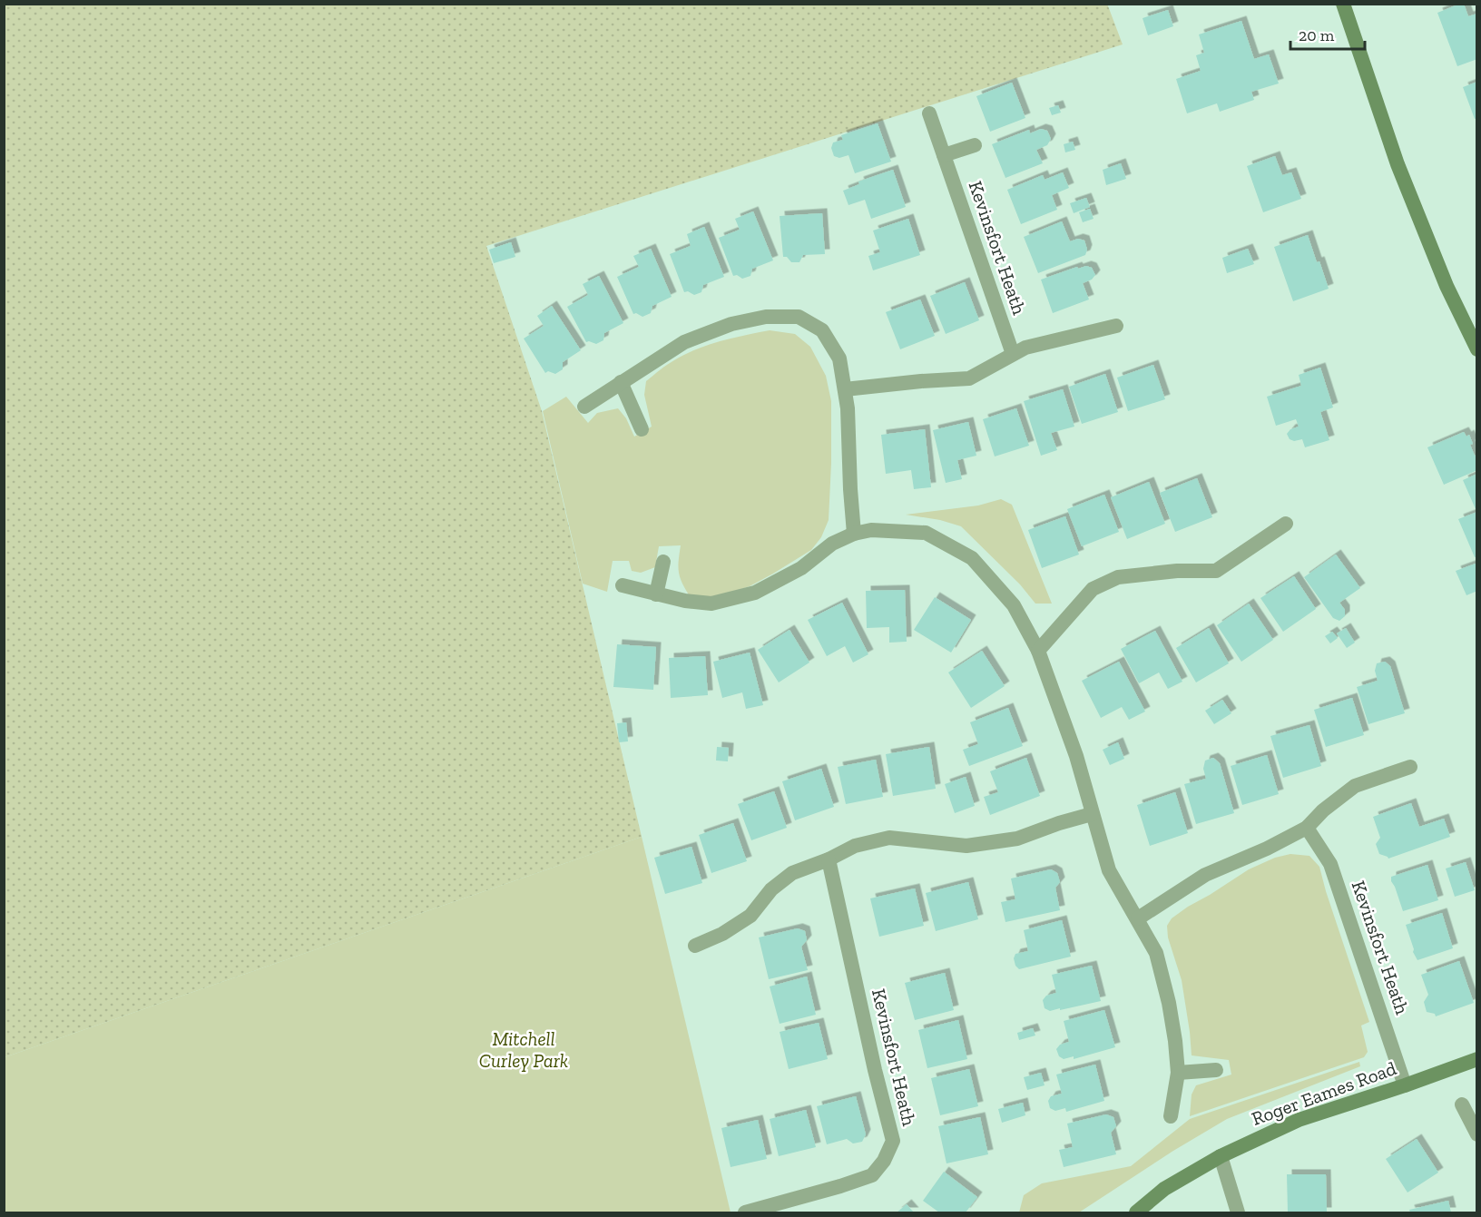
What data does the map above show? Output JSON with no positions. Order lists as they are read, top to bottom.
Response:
{
  "streets": {
    "main road": ["Roger Eames Road"],
    "street": ["Kevinsfort Heath"]
  },
  "crossings": [
    ["Kevinsfort Heath", "Roger Eames Road"]
  ],
  "parks": ["Mitchell Curley Park"],
  "scale_bar": "20 m"
}
